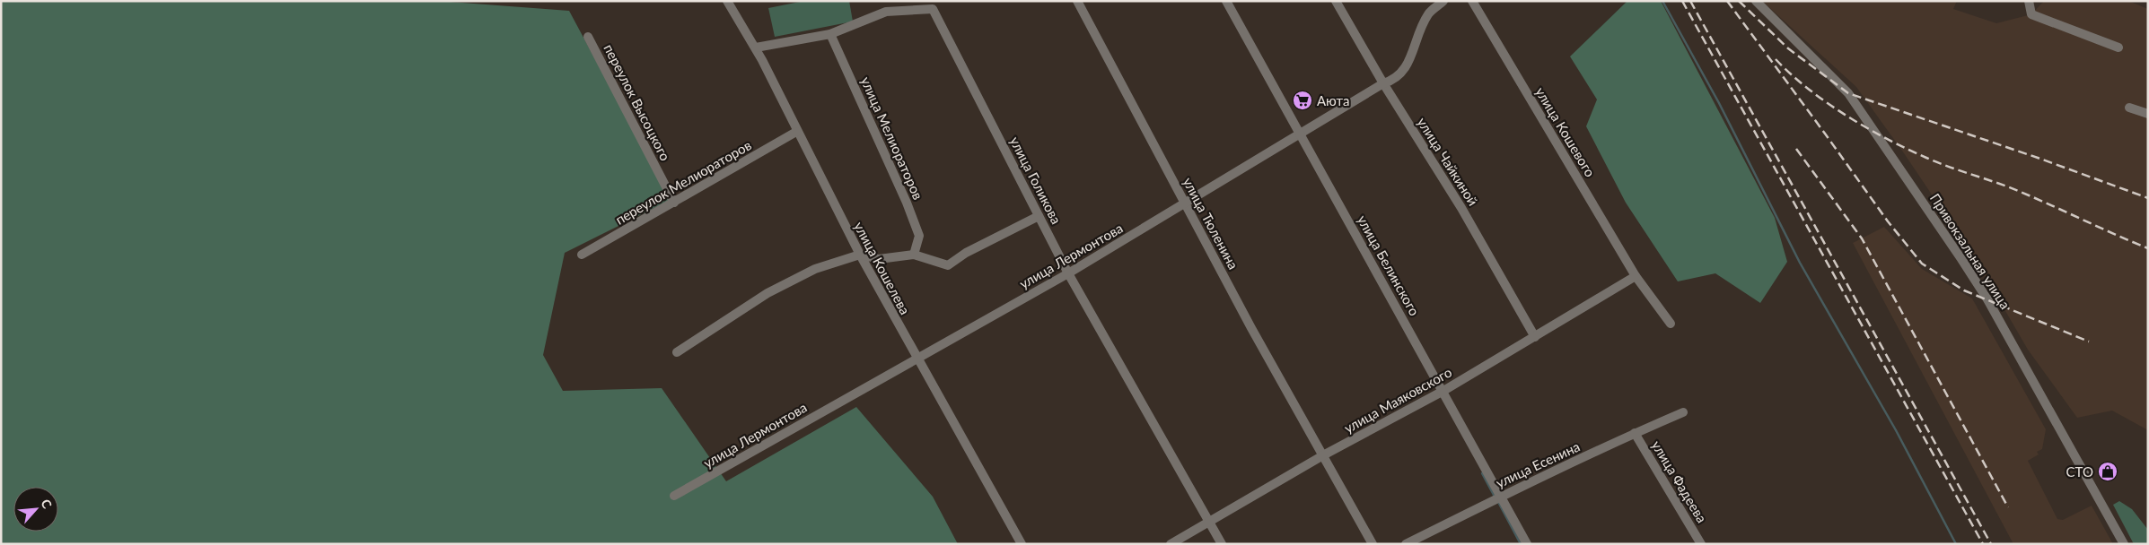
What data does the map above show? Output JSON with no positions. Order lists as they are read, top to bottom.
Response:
{
  "streets": {
    "street": [
      "переулок Высоцкого",
      "улица Кошевого",
      "улица Мелиораторов",
      "улица Чайкиной",
      "улица Голикова",
      "переулок Мелиораторов",
      "улица Тюленина",
      "Привокзальная улица",
      "улица Лермонтова",
      "улица Белинского",
      "улица Кошелева",
      "улица Маяковского",
      "улица Есенина",
      "улица Фадеева"
    ]
  },
  "crossings": [
    ["переулок Высоцкого", "переулок Мелиораторов"],
    ["улица Кошевого", "улица Маяковского"],
    ["улица Мелиораторов", "улица Голикова"],
    ["улица Чайкиной", "улица Лермонтова"],
    ["улица Чайкиной", "улица Маяковского"],
    ["улица Голикова", "улица Лермонтова"],
    ["улица Голикова", "улица Кошелева"],
    ["улица Голикова", "улица Маяковского"],
    ["переулок Мелиораторов", "улица Кошелева"],
    ["улица Тюленина", "улица Лермонтова"],
    ["улица Тюленина", "улица Маяковского"],
    ["улица Лермонтова", "улица Белинского"],
    ["улица Лермонтова", "улица Кошелева"],
    ["улица Белинского", "улица Маяковского"],
    ["улица Белинского", "улица Есенина"],
    ["улица Есенина", "улица Фадеева"]
  ],
  "places": {
    "supermarket": ["Аюта"],
    "shop": ["СТО"]
  },
  "north": "top right"
}
